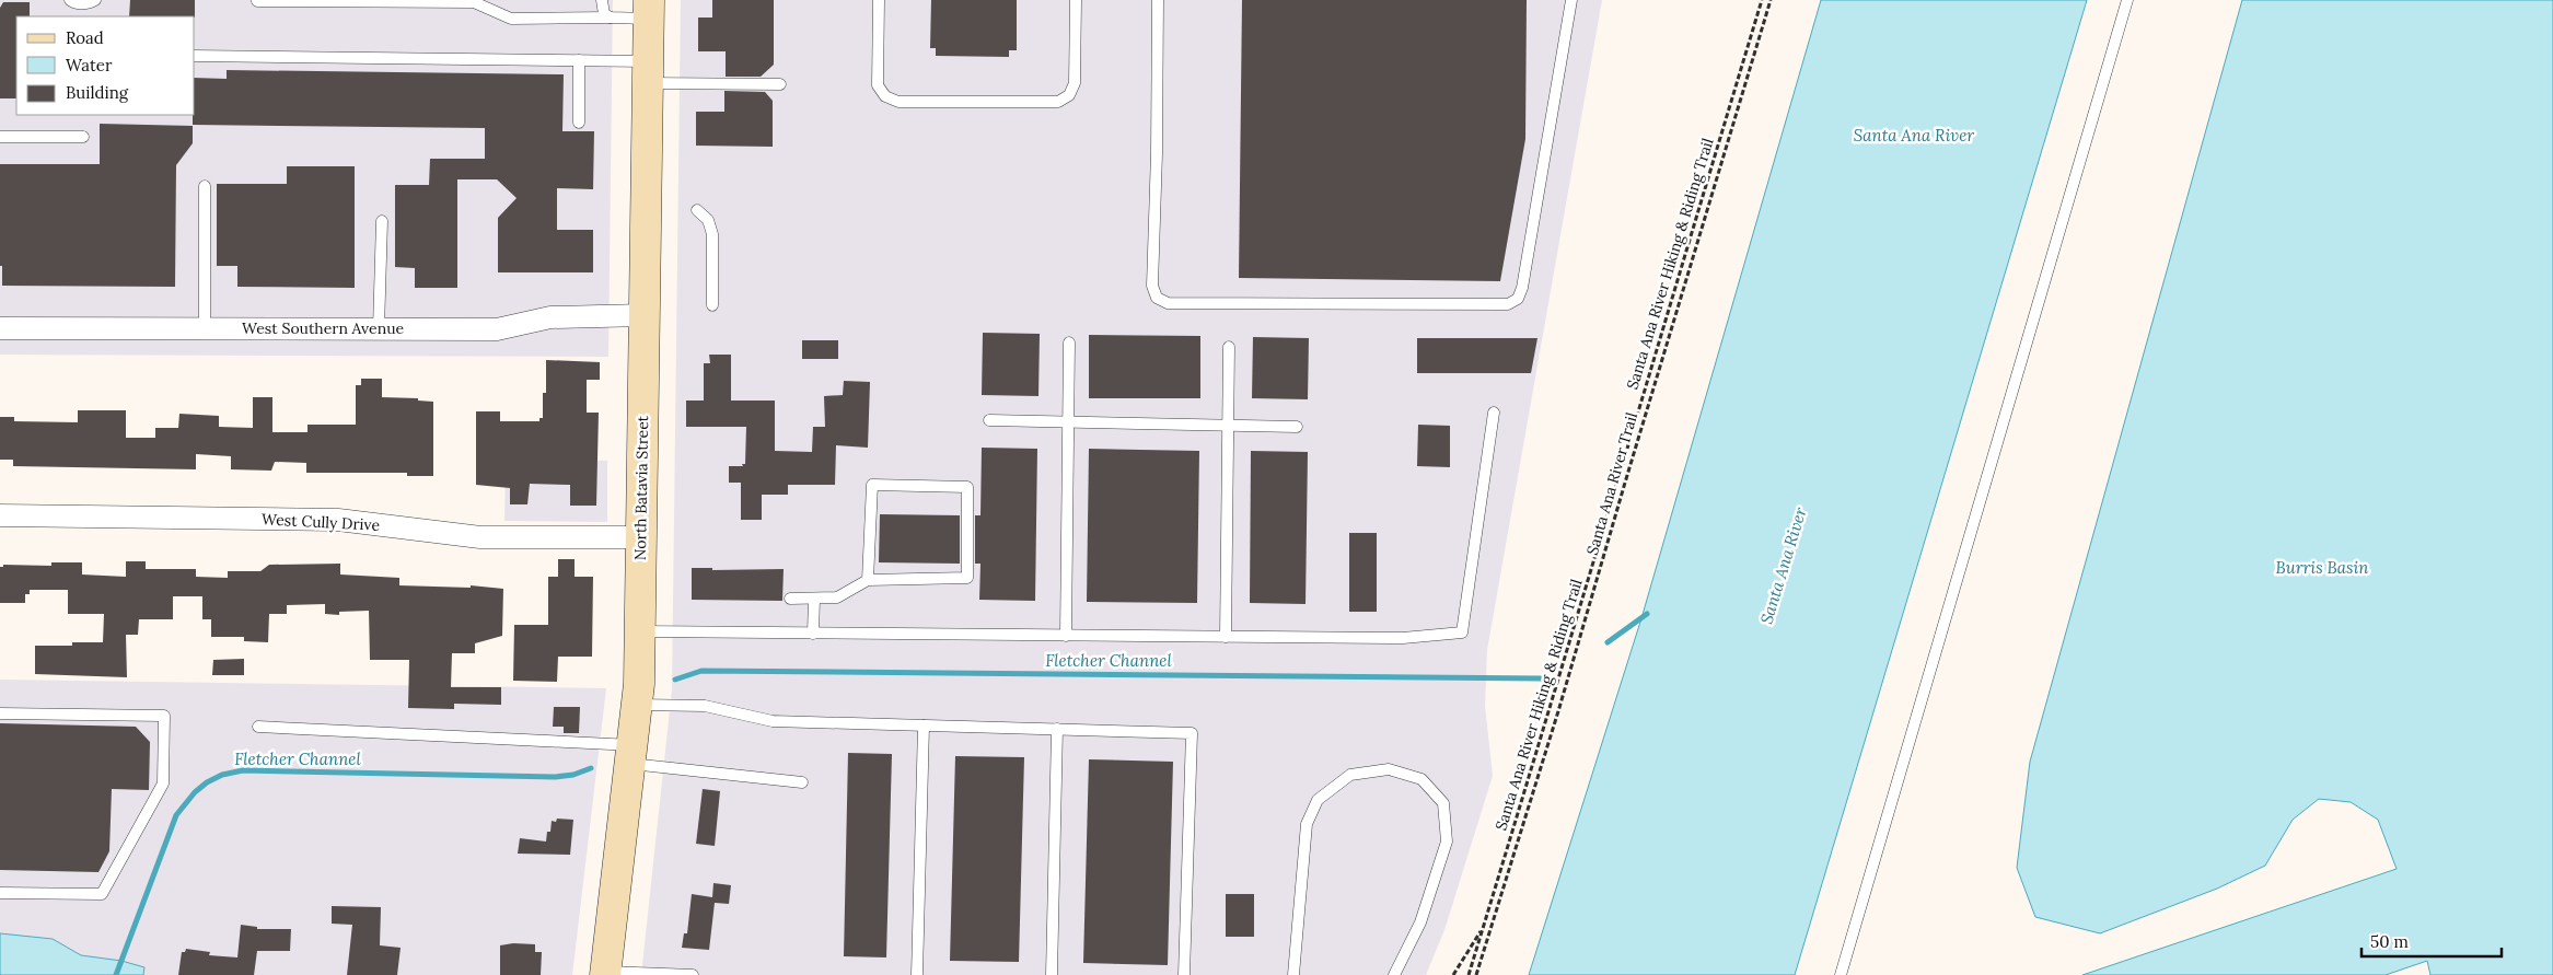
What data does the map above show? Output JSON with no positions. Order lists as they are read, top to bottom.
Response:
{
  "streets": {
    "main road": ["North Batavia Street"],
    "street": ["West Southern Avenue", "West Cully Drive"],
    "path": ["Santa Ana River Hiking & Riding Trail", "Santa Ana River Trail"]
  },
  "crossings": [
    ["West Southern Avenue", "North Batavia Street"],
    ["North Batavia Street", "West Cully Drive"]
  ],
  "water": ["Santa Ana River", "Burris Basin", "Fletcher Channel"],
  "legend": ["Road", "Water", "Building"],
  "scale_bar": "50 m"
}
